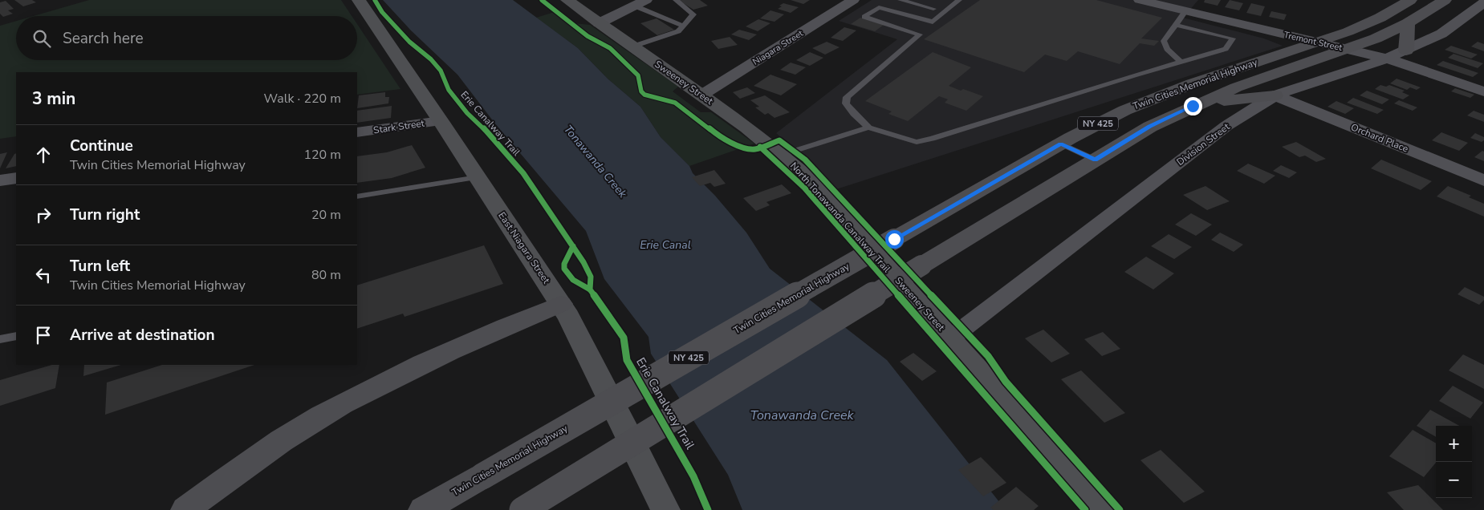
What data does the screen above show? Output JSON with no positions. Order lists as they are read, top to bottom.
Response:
{
  "streets": {
    "main road": ["Twin Cities Memorial Highway", "NY 425"],
    "street": [
      "Tremont Street",
      "Niagara Street",
      "Sweeney Street",
      "Stark Street",
      "Orchard Place",
      "Division Street",
      "East Niagara Street"
    ],
    "cycle path": ["Erie Canalway Trail", "North Tonawanda Canalway Trail"]
  },
  "crossings": [
    ["Tremont Street", "Twin Cities Memorial Highway"],
    ["Tremont Street", "Division Street"],
    ["Niagara Street", "Sweeney Street"],
    ["Sweeney Street", "Division Street"],
    ["Stark Street", "East Niagara Street"],
    ["Orchard Place", "Division Street"]
  ],
  "water": ["Tonawanda Creek", "Erie Canal"],
  "page": {
    "search": "Search here",
    "heading": ["3 min", "Walk · 220 m"],
    "list": [
      ["Continue", "Twin Cities Memorial Highway", "120 m"],
      ["Turn right", "20 m"],
      ["Turn left", "Twin Cities Memorial Highway", "80 m"],
      "Arrive at destination"
    ],
    "map_buttons": ["+", "−"]
  }
}
